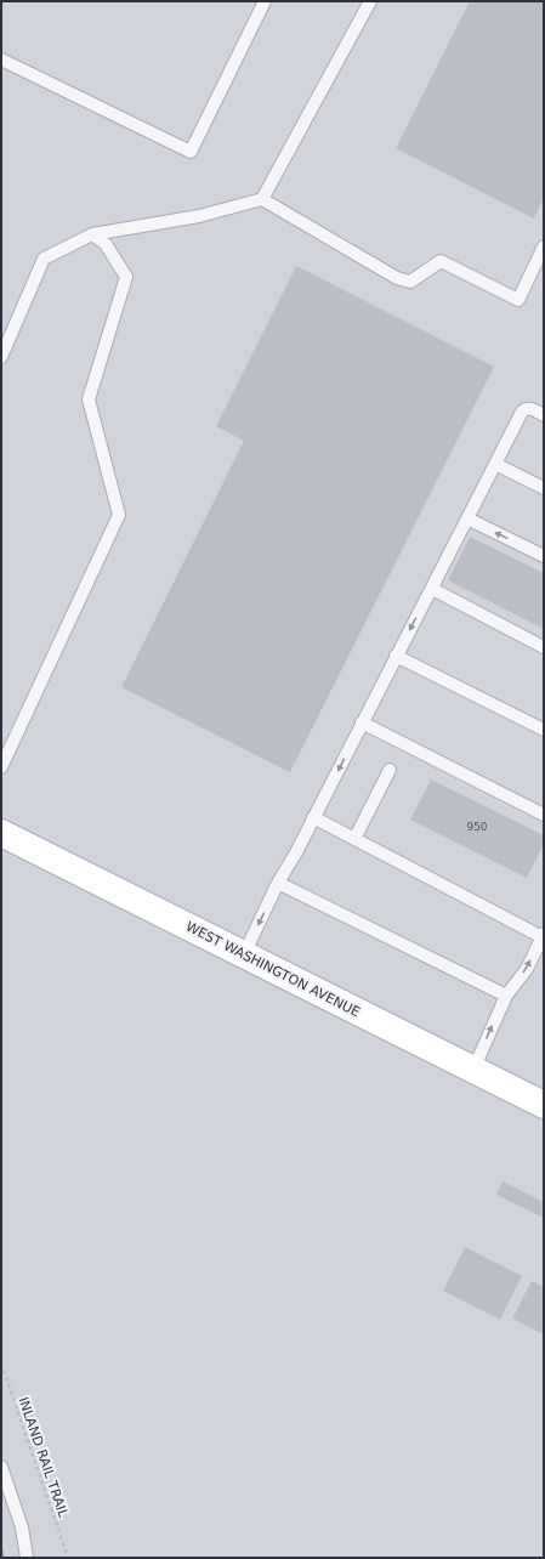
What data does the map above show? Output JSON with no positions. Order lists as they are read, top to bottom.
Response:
{
  "streets": {
    "main road": ["WEST WASHINGTON AVENUE"],
    "path": ["INLAND RAIL TRAIL"]
  },
  "house_numbers": ["950"]
}
